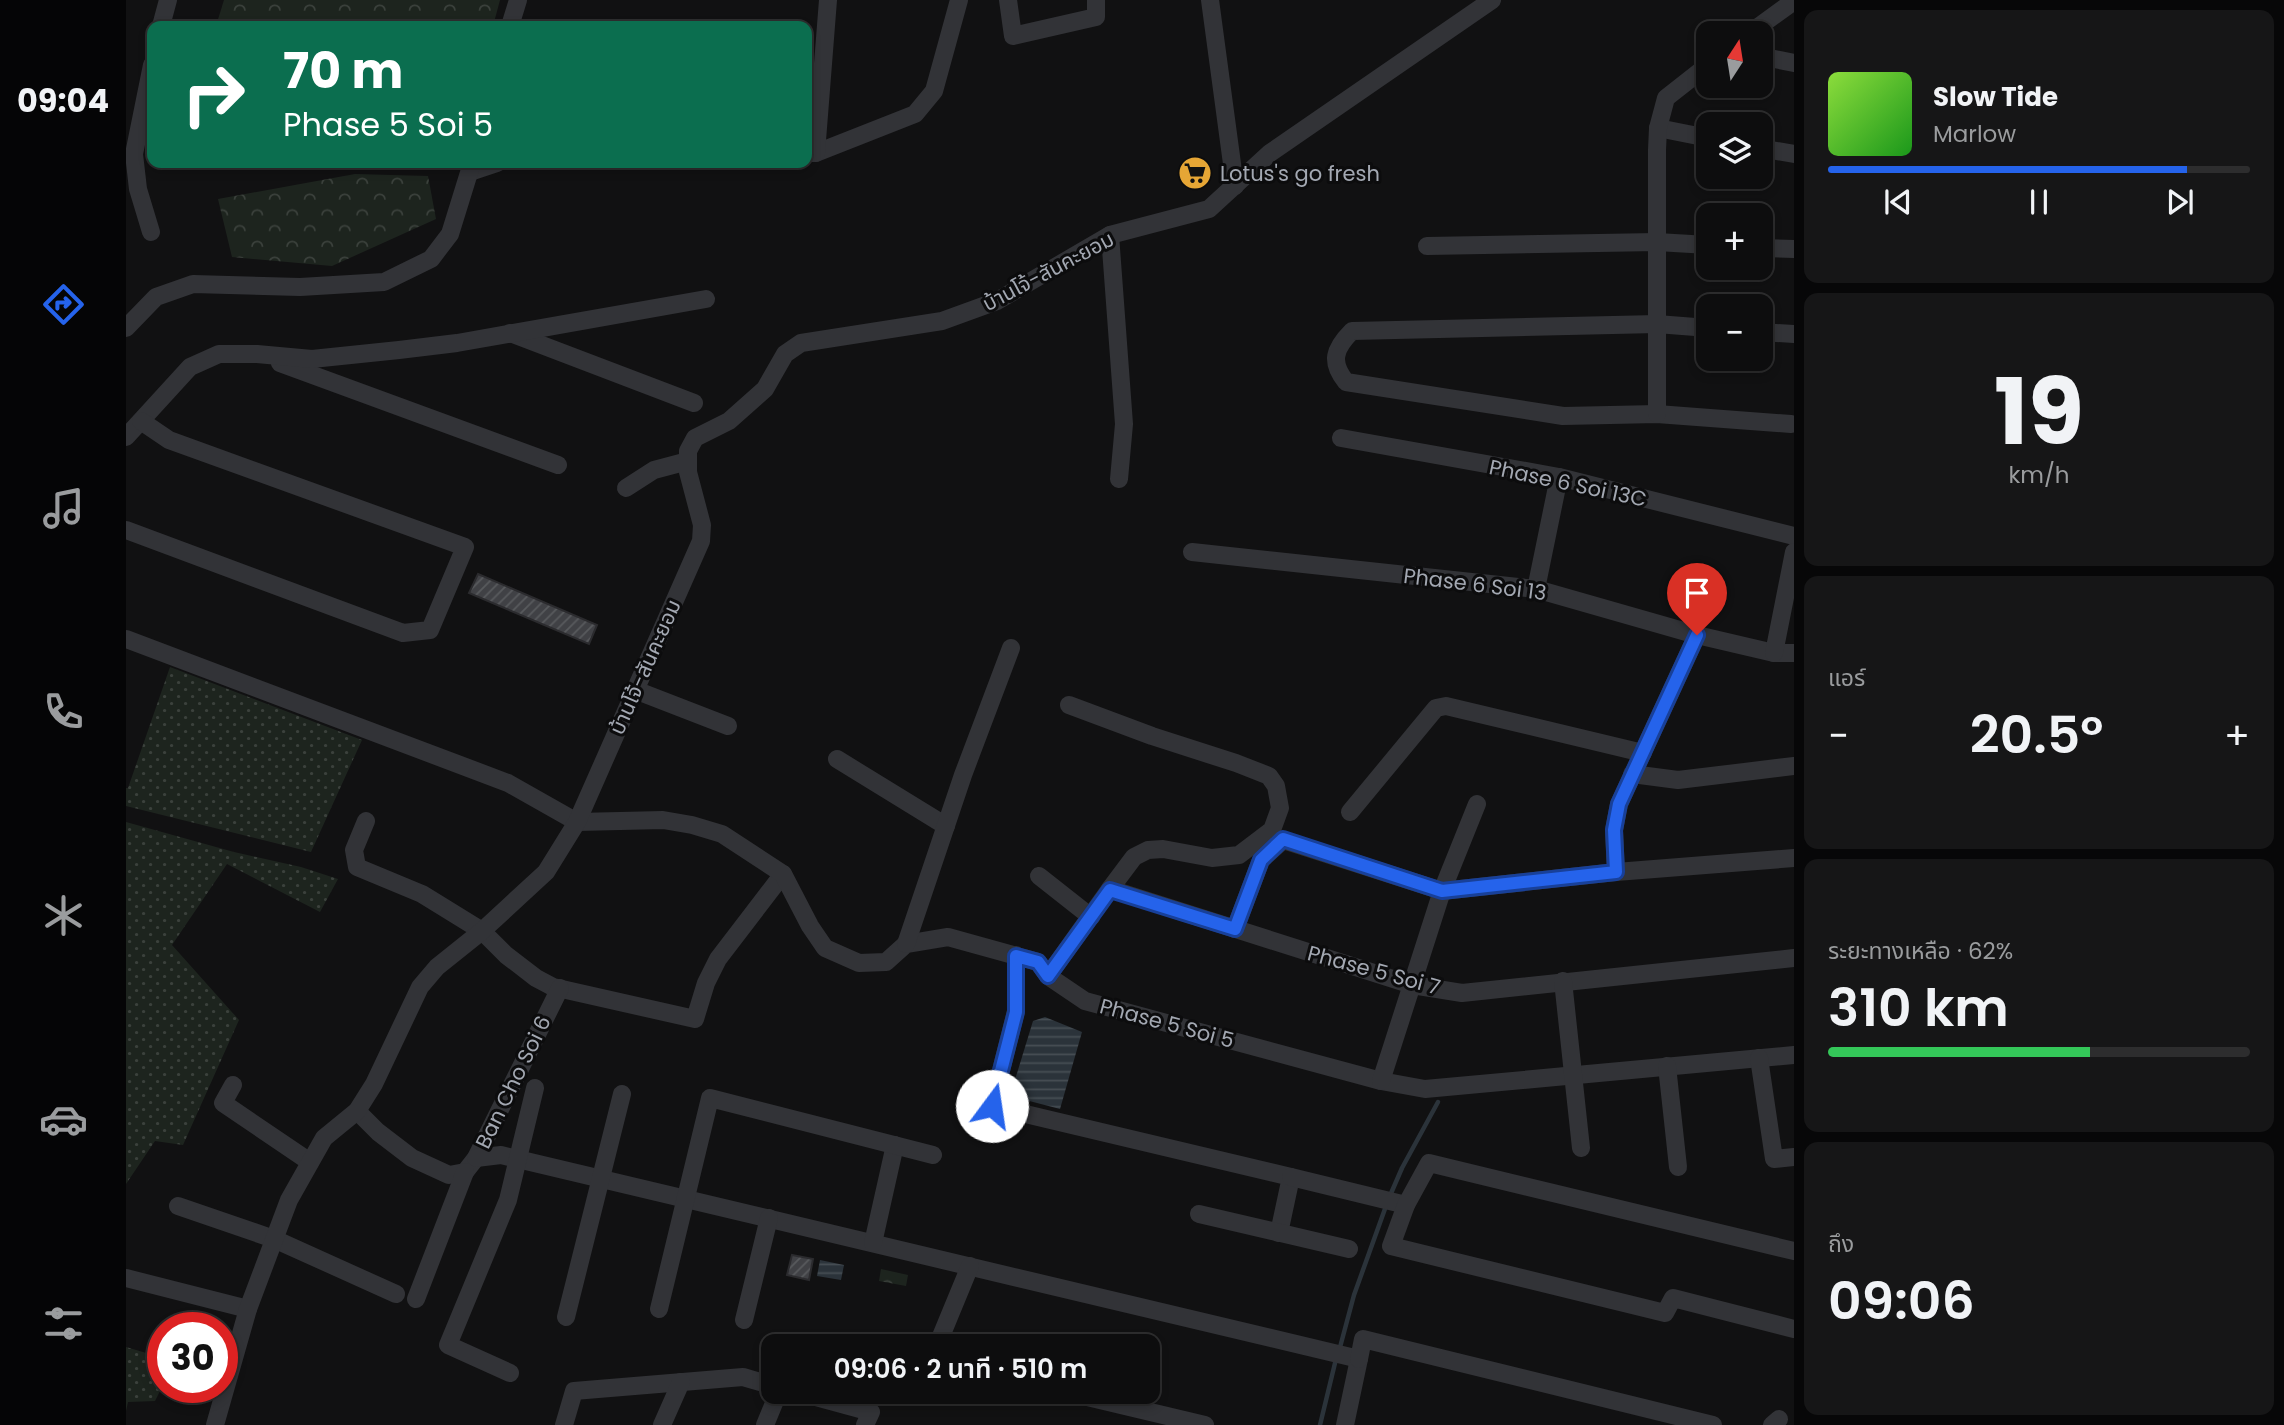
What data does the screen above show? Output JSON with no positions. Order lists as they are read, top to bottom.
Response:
{
  "streets": {
    "street": [
      "บ้านโจ้-สันคะยอม",
      "Phase 6 Soi 13C",
      "Phase 6 Soi 13",
      "Phase 5 Soi 7",
      "Phase 5 Soi 5",
      "Ban Cho Soi 6"
    ]
  },
  "crossings": [
    ["บ้านโจ้-สันคะยอม", "Phase 5 Soi 5"],
    ["บ้านโจ้-สันคะยอม", "Ban Cho Soi 6"]
  ],
  "places": {
    "supermarket": ["Lotus's go fresh"]
  },
  "north": "top",
  "page": {
    "tabs": "09:04",
    "map_buttons": ["+", "−"],
    "turn": ["70 m", "Phase 5 Soi 5"],
    "song": ["Slow Tide", "Marlow"],
    "tile": [
      ["19", "km/h"],
      "แอร์",
      ["ระยะทางเหลือ · 62%", "310 km"],
      ["ถึง", "09:06"]
    ],
    "heat": ["−", "20.5°", "+"],
    "limit": "30",
    "trip": "09:06 · 2 นาที · 510 m"
  }
}
